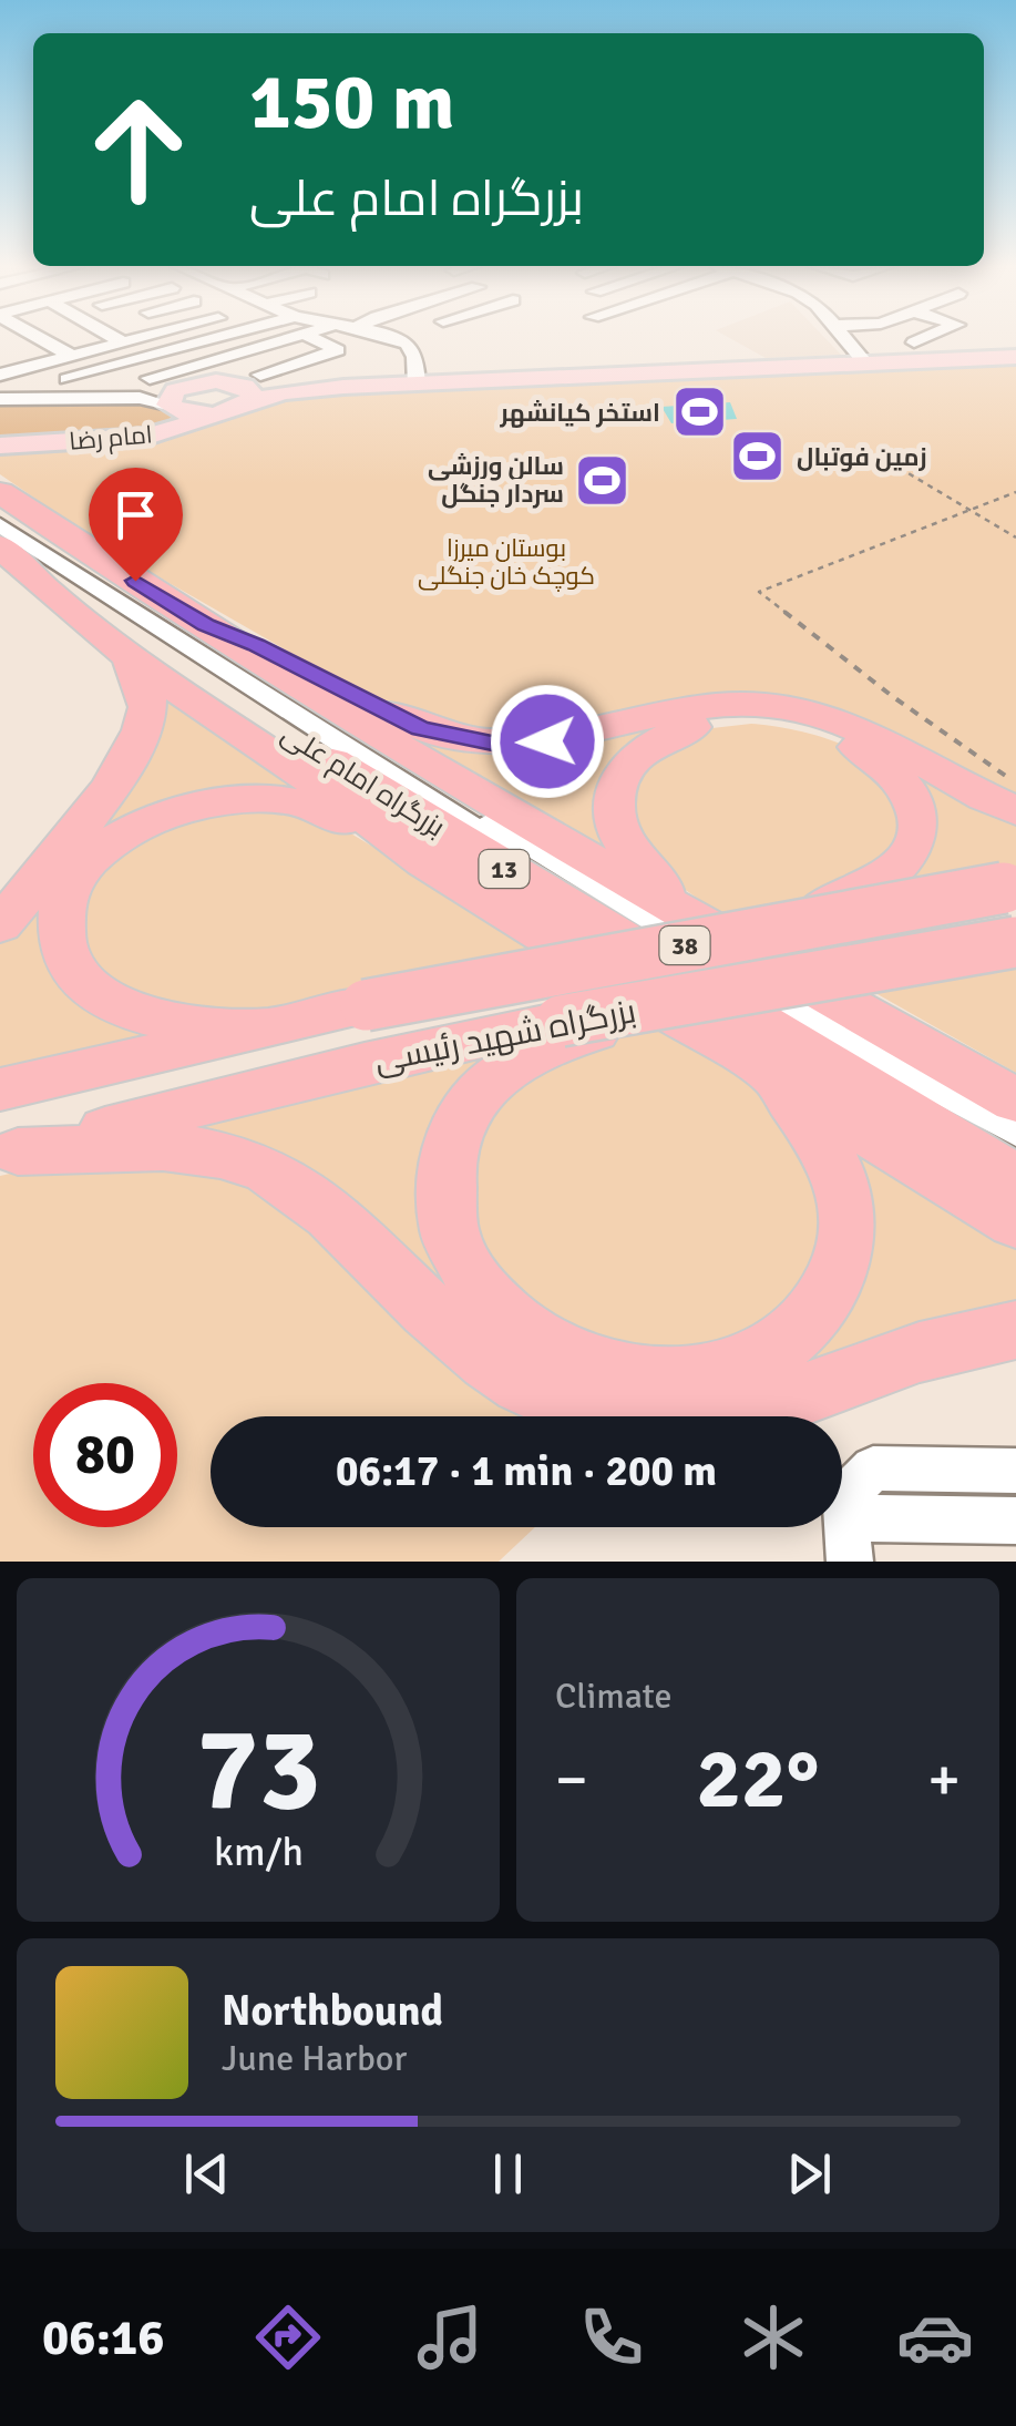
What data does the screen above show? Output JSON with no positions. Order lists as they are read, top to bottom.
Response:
{
  "streets": {
    "highway": [
      "بزرگراه امام علی",
      "13",
      "38",
      "بزرگراه شهید رئیسی"
    ],
    "main road": ["امام رضا"]
  },
  "crossings": [
    ["38", "بزرگراه شهید رئیسی"]
  ],
  "parks": ["بوستان میرزا کوچک خان جنگلی"],
  "places": {
    "sports": ["استخر کیانشهر", "زمین فوتبال", "سالن ورزشی سردار جنگل"]
  },
  "page": {
    "turn": ["150 m", "بزرگراه امام علی"],
    "limit": "80",
    "trip": "06:17 · 1 min · 200 m",
    "tile": "Climate",
    "heat": ["−", "22°", "+"],
    "song": ["Northbound", "June Harbor"],
    "tabs": "06:16",
    "gauge": ["73", "km/h"]
  }
}
